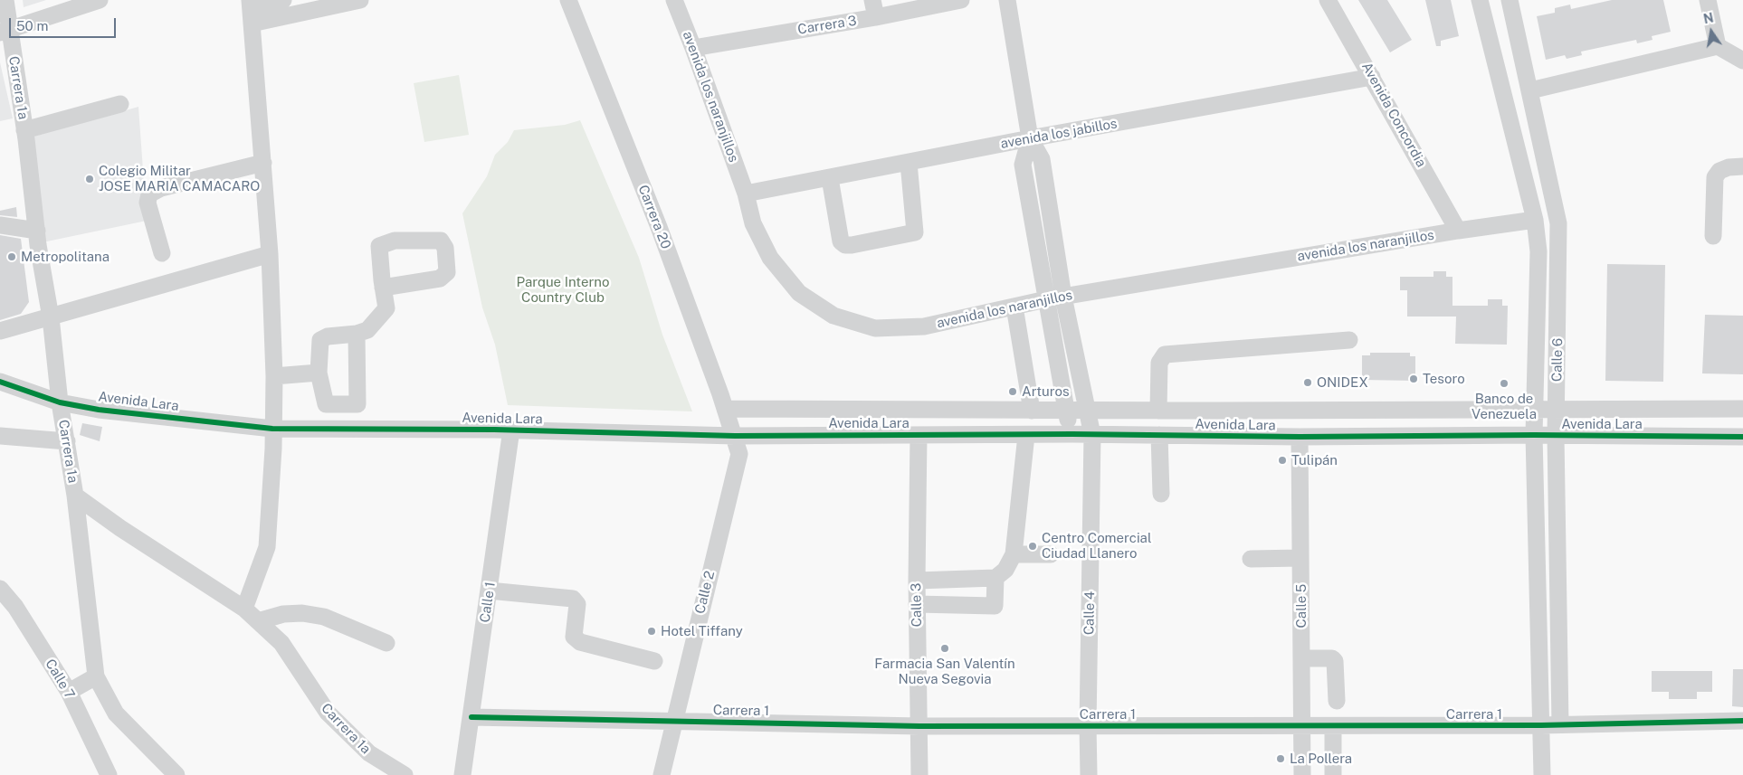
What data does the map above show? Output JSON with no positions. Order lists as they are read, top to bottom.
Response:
{
  "streets": {
    "street": [
      "Carrera 3",
      "Carrera 1a",
      "avenida los naranjillos",
      "Avenida Concordia",
      "avenida los jabillos",
      "Carrera 20",
      "Calle 6",
      "Avenida Lara",
      "Calle 2",
      "Calle 1",
      "Calle 3",
      "Calle 5",
      "Calle 4",
      "Calle 7",
      "Carrera 1"
    ]
  },
  "crossings": [
    ["Carrera 3", "avenida los naranjillos"],
    ["Carrera 1a", "Avenida Lara"],
    ["avenida los naranjillos", "Avenida Concordia"],
    ["avenida los naranjillos", "avenida los jabillos"],
    ["avenida los naranjillos", "Calle 4"],
    ["Avenida Concordia", "avenida los jabillos"],
    ["avenida los jabillos", "Calle 4"],
    ["Carrera 20", "Avenida Lara"],
    ["Carrera 20", "Calle 2"],
    ["Calle 6", "Avenida Lara"],
    ["Calle 6", "Carrera 1"],
    ["Avenida Lara", "Calle 2"],
    ["Avenida Lara", "Calle 1"],
    ["Avenida Lara", "Calle 3"],
    ["Avenida Lara", "Calle 5"],
    ["Avenida Lara", "Calle 4"],
    ["Calle 2", "Carrera 1"],
    ["Calle 1", "Carrera 1"],
    ["Calle 3", "Carrera 1"],
    ["Calle 5", "Carrera 1"],
    ["Calle 4", "Carrera 1"]
  ],
  "parks": ["Parque Interno Country Club"],
  "places": [
    "Colegio Militar JOSE MARIA CAMACARO",
    "Metropolitana",
    "Tesoro",
    "ONIDEX",
    "Banco de Venezuela",
    "Arturos",
    "Tulipán",
    "Centro Comercial Ciudad Llanero",
    "Hotel Tiffany",
    "Farmacia San Valentín Nueva Segovia",
    "La Pollera"
  ],
  "scale_bar": "50 m",
  "north": "top"
}
